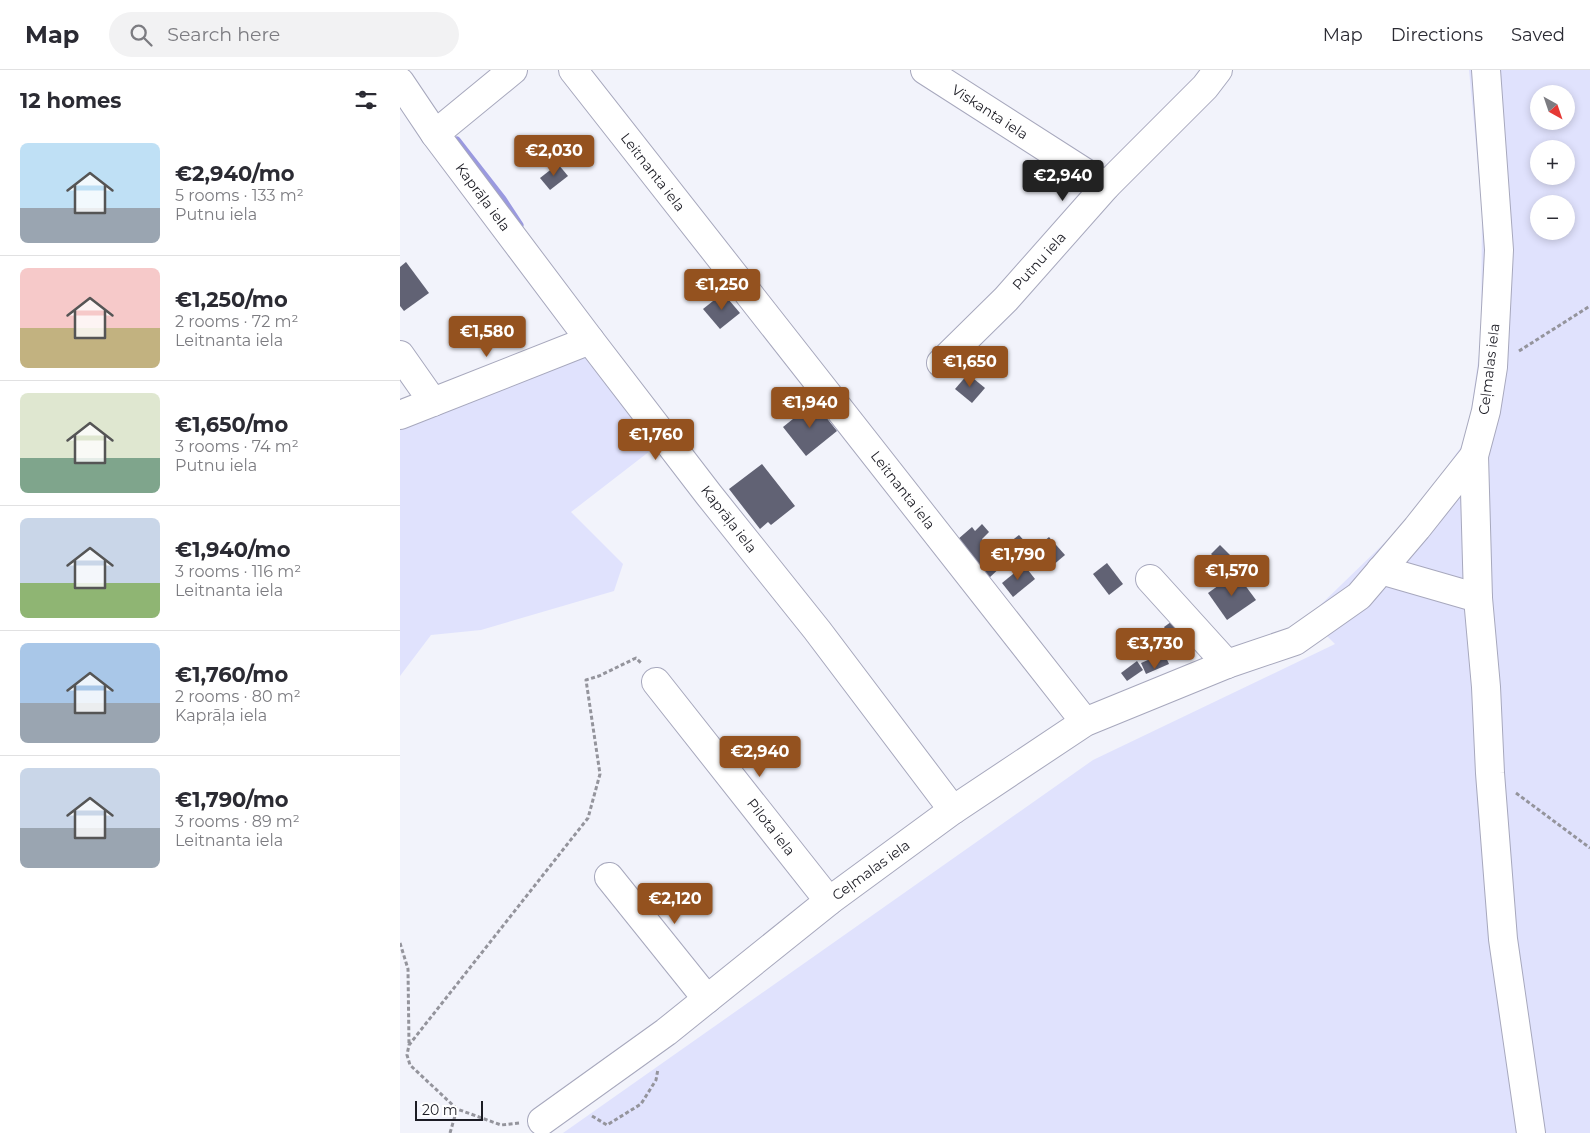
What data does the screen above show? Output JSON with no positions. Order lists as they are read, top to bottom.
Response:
{
  "streets": {
    "street": [
      "Viskanta iela",
      "Leitnanta iela",
      "Kaprāļa iela",
      "Putnu iela",
      "Ceļmalas iela",
      "Pilota iela"
    ]
  },
  "crossings": [
    ["Viskanta iela", "Putnu iela"],
    ["Leitnanta iela", "Ceļmalas iela"],
    ["Kaprāļa iela", "Ceļmalas iela"],
    ["Ceļmalas iela", "Pilota iela"]
  ],
  "scale_bar": "20 m",
  "north": "bottom right",
  "page": {
    "header": "Map",
    "search": "Search here",
    "nav": ["Map", "Directions", "Saved"],
    "heading": "12 homes",
    "map_buttons": ["+", "−"],
    "list": [
      {
        "name": "€2,940/mo",
        "note": "5 rooms · 133 m² · Putnu iela"
      },
      {
        "name": "€1,250/mo",
        "note": "2 rooms · 72 m² · Leitnanta iela"
      },
      {
        "name": "€1,650/mo",
        "note": "3 rooms · 74 m² · Putnu iela"
      },
      {
        "name": "€1,940/mo",
        "note": "3 rooms · 116 m² · Leitnanta iela"
      },
      {
        "name": "€1,760/mo",
        "note": "2 rooms · 80 m² · Kaprāļa iela"
      },
      {
        "name": "€1,790/mo",
        "note": "3 rooms · 89 m² · Leitnanta iela"
      }
    ],
    "price": [
      "€2,030",
      "€2,940",
      "€1,250",
      "€1,580",
      "€1,650",
      "€1,940",
      "€1,760",
      "€1,790",
      "€1,570",
      "€3,730",
      "€2,940",
      "€2,120"
    ],
    "scale": "20 m"
  }
}
